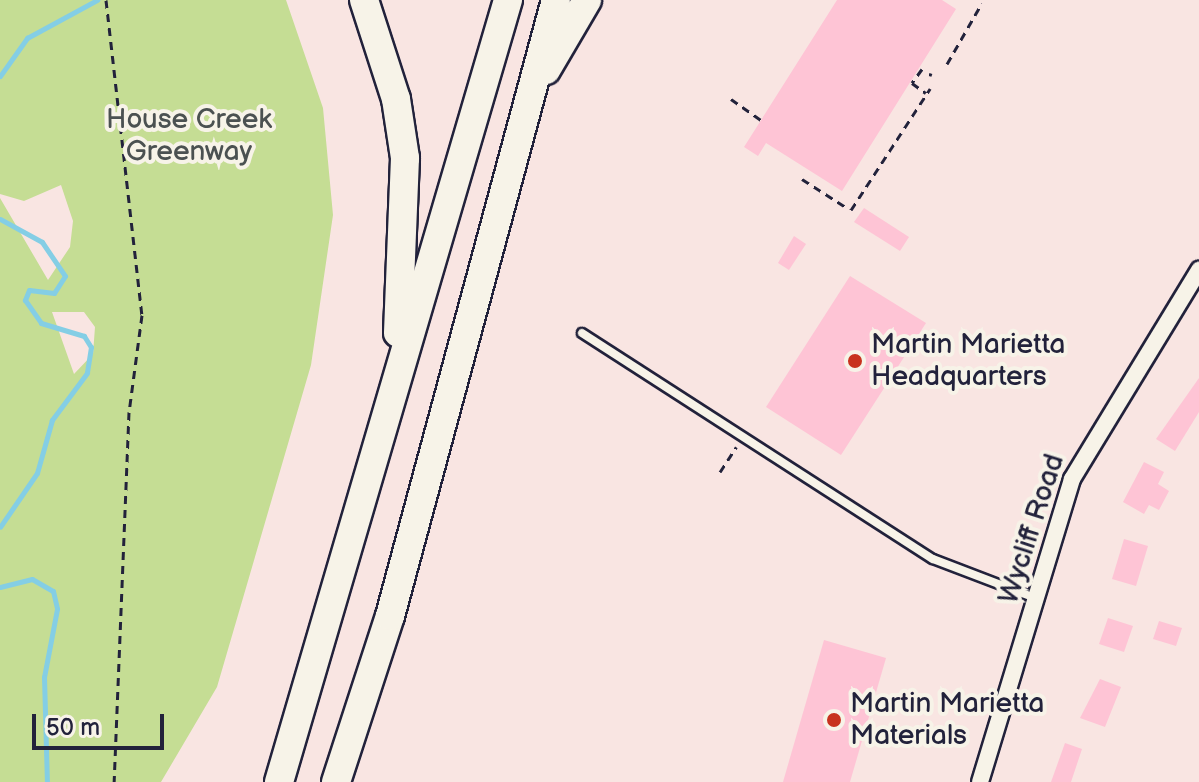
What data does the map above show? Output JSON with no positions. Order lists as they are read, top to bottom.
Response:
{
  "streets": {
    "street": ["Wycliff Road"]
  },
  "parks": ["House Creek Greenway"],
  "places": ["Martin Marietta Headquarters", "Martin Marietta Materials"],
  "scale_bar": "50 m"
}
